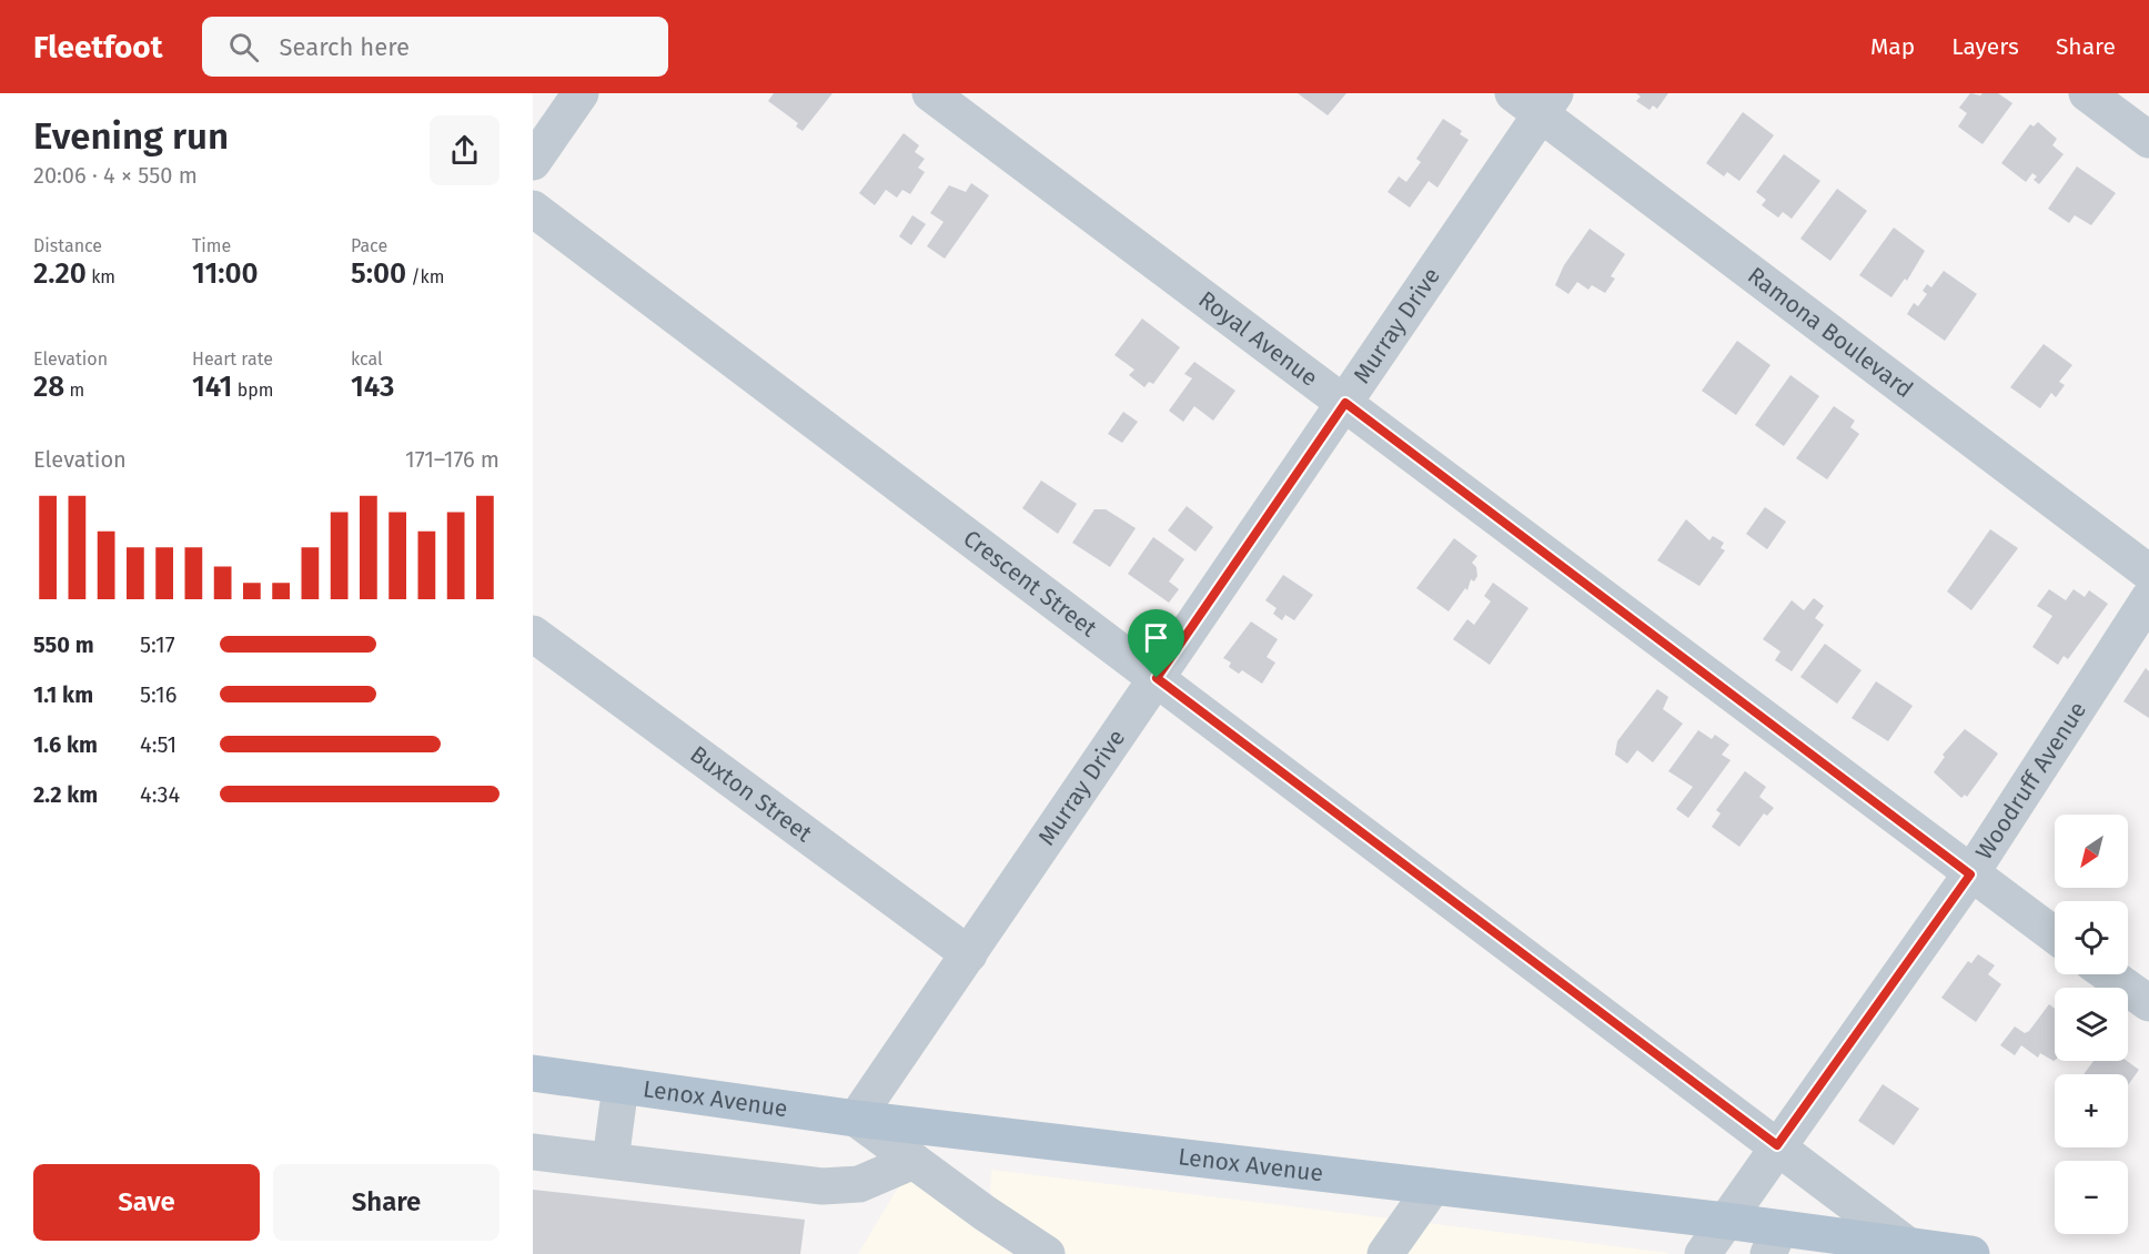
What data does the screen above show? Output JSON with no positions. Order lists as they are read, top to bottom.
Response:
{
  "streets": {
    "main road": ["Lenox Avenue"],
    "street": [
      "Murray Drive",
      "Ramona Boulevard",
      "Royal Avenue",
      "Crescent Street",
      "Woodruff Avenue",
      "Buxton Street"
    ]
  },
  "crossings": [
    ["Murray Drive", "Ramona Boulevard"],
    ["Murray Drive", "Royal Avenue"],
    ["Murray Drive", "Crescent Street"],
    ["Murray Drive", "Buxton Street"],
    ["Murray Drive", "Lenox Avenue"],
    ["Royal Avenue", "Woodruff Avenue"],
    ["Crescent Street", "Woodruff Avenue"],
    ["Crescent Street", "Lenox Avenue"],
    ["Woodruff Avenue", "Lenox Avenue"]
  ],
  "north": "bottom left",
  "page": {
    "header": "Fleetfoot",
    "search": "Search here",
    "nav": ["Map", "Layers", "Share"],
    "heading": ["Evening run", "20:06 · 4 × 550 m"],
    "stats": [
      ["Distance", "2.20 km"],
      ["Time", "11:00"],
      ["Pace", "5:00 /km"],
      ["Elevation", "28 m"],
      ["Heart rate", "141 bpm"],
      ["kcal", "143"]
    ],
    "chart": ["Elevation", "171–176 m"],
    "list": [
      {
        "name": "550 m",
        "note": "5:17"
      },
      {
        "name": "1.1 km",
        "note": "5:16"
      },
      {
        "name": "1.6 km",
        "note": "4:51"
      },
      {
        "name": "2.2 km",
        "note": "4:34"
      }
    ],
    "map_buttons": ["+", "−"],
    "buttons": ["Save", "Share"]
  }
}
